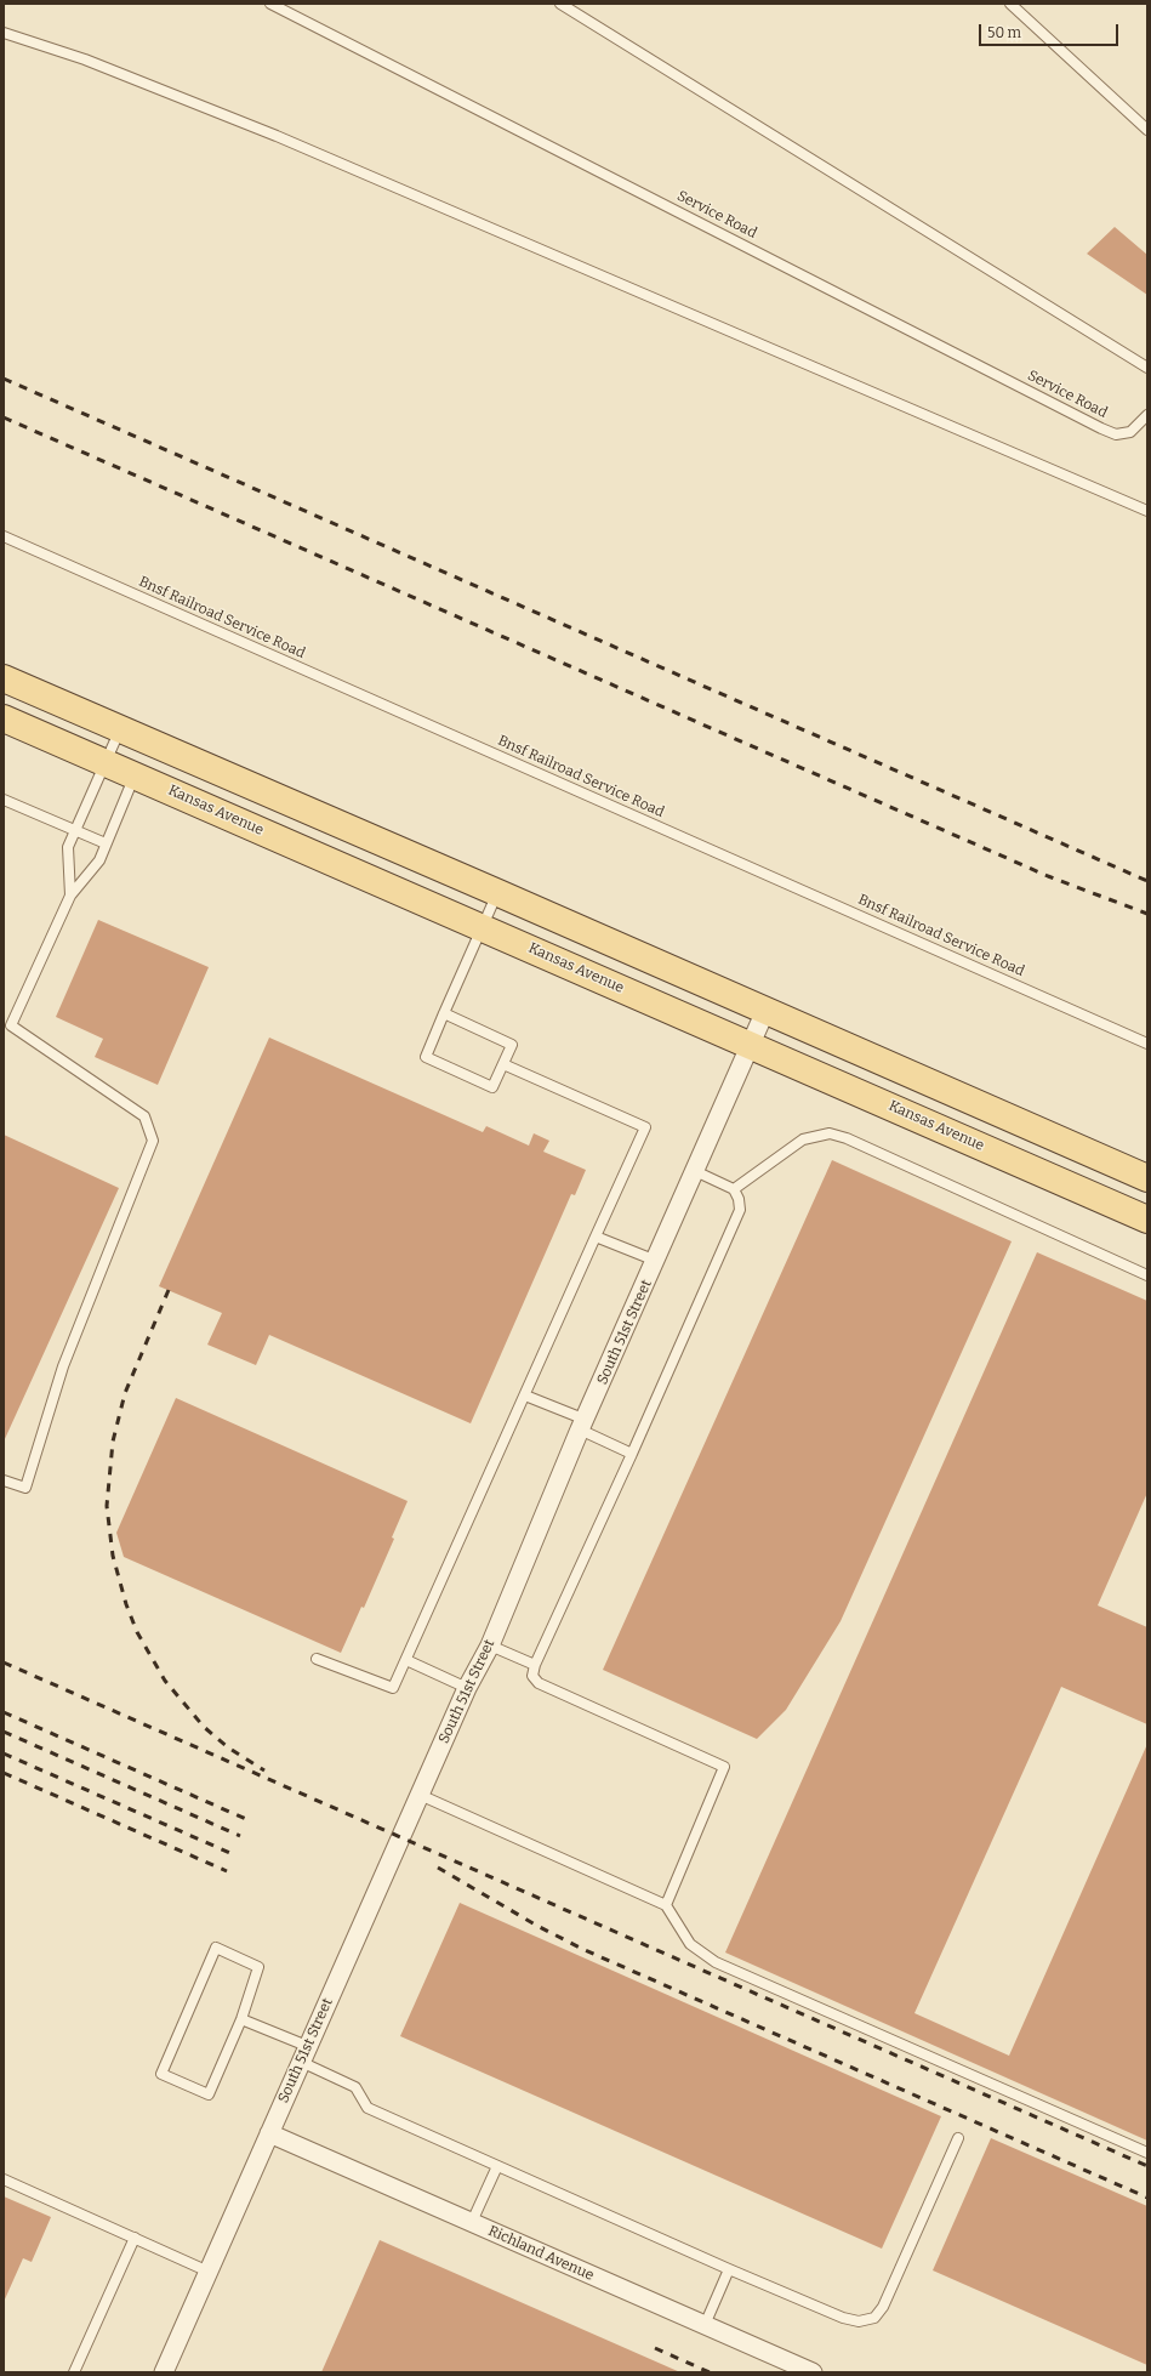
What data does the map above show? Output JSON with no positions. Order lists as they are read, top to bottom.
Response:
{
  "streets": {
    "main road": ["Kansas Avenue"],
    "street": ["South 51st Street", "Richland Avenue"],
    "lane": ["Service Road", "Bnsf Railroad Service Road"]
  },
  "crossings": [
    ["Kansas Avenue", "South 51st Street"],
    ["South 51st Street", "Richland Avenue"]
  ],
  "scale_bar": "50 m"
}
